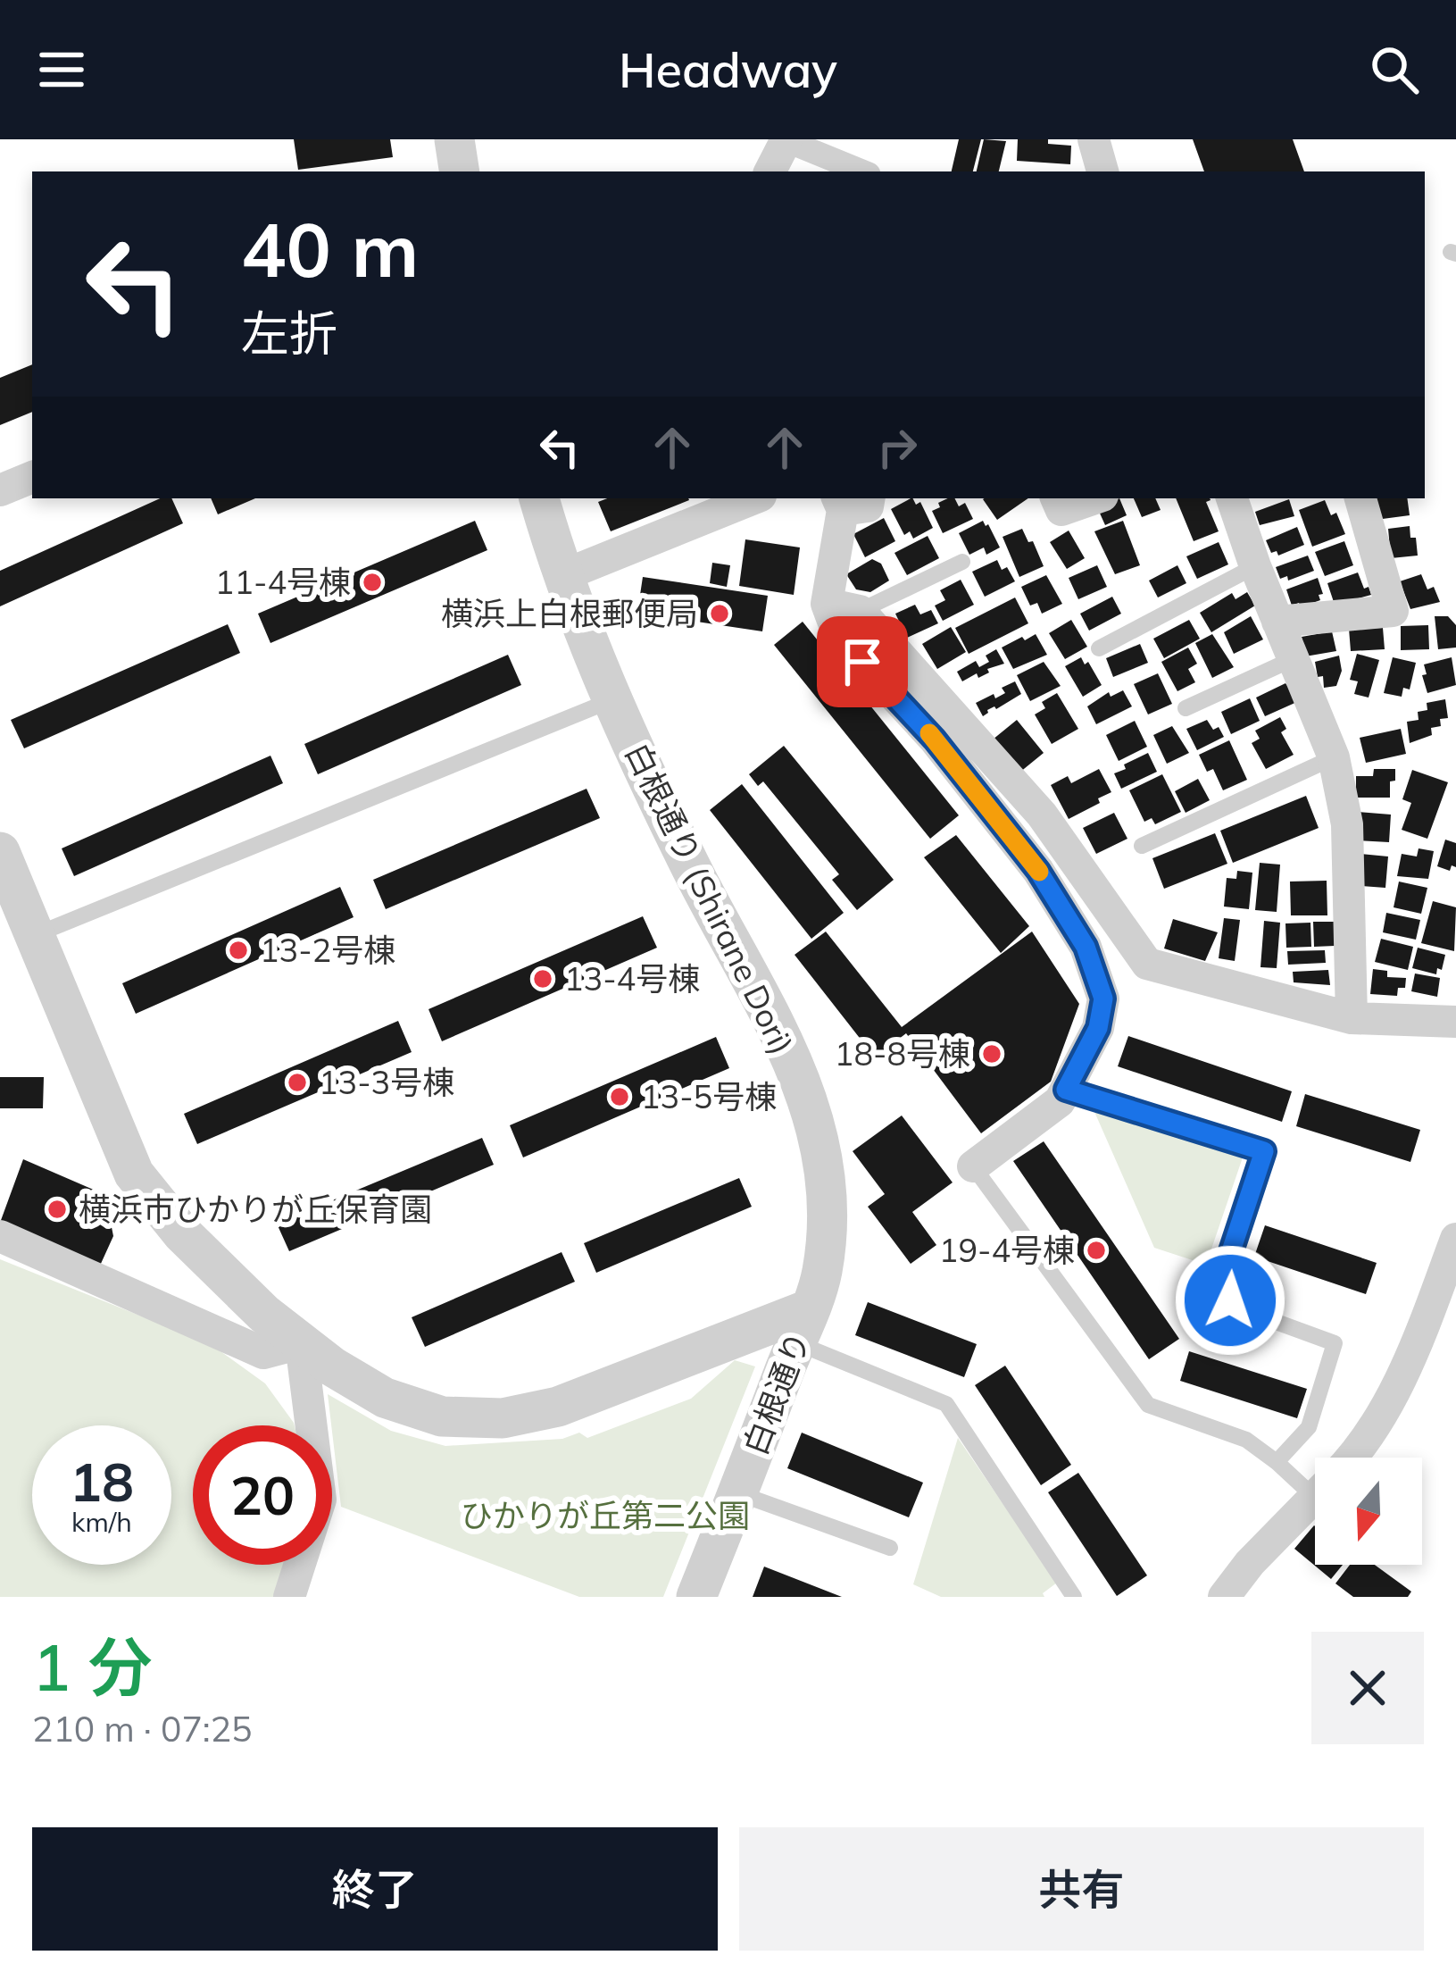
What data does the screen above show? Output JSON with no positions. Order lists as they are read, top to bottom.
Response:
{
  "streets": {
    "street": ["白根通り (Shirane Dori)", "白根通り"]
  },
  "crossings": [
    ["白根通り (Shirane Dori)", "白根通り"]
  ],
  "parks": ["ひかりが丘第二公園"],
  "places": [
    "11-4号棟",
    "横浜上白根郵便局",
    "13-2号棟",
    "13-4号棟",
    "18-8号棟",
    "13-3号棟",
    "13-5号棟",
    "横浜市ひかりが丘保育園",
    "19-4号棟"
  ],
  "north": "bottom",
  "page": {
    "header": "Headway",
    "turn": ["40 m", "左折"],
    "speed": "18 km/h",
    "limit": "20",
    "heading": ["1 分", "210 m · 07:25"],
    "buttons": ["終了", "共有"]
  }
}
